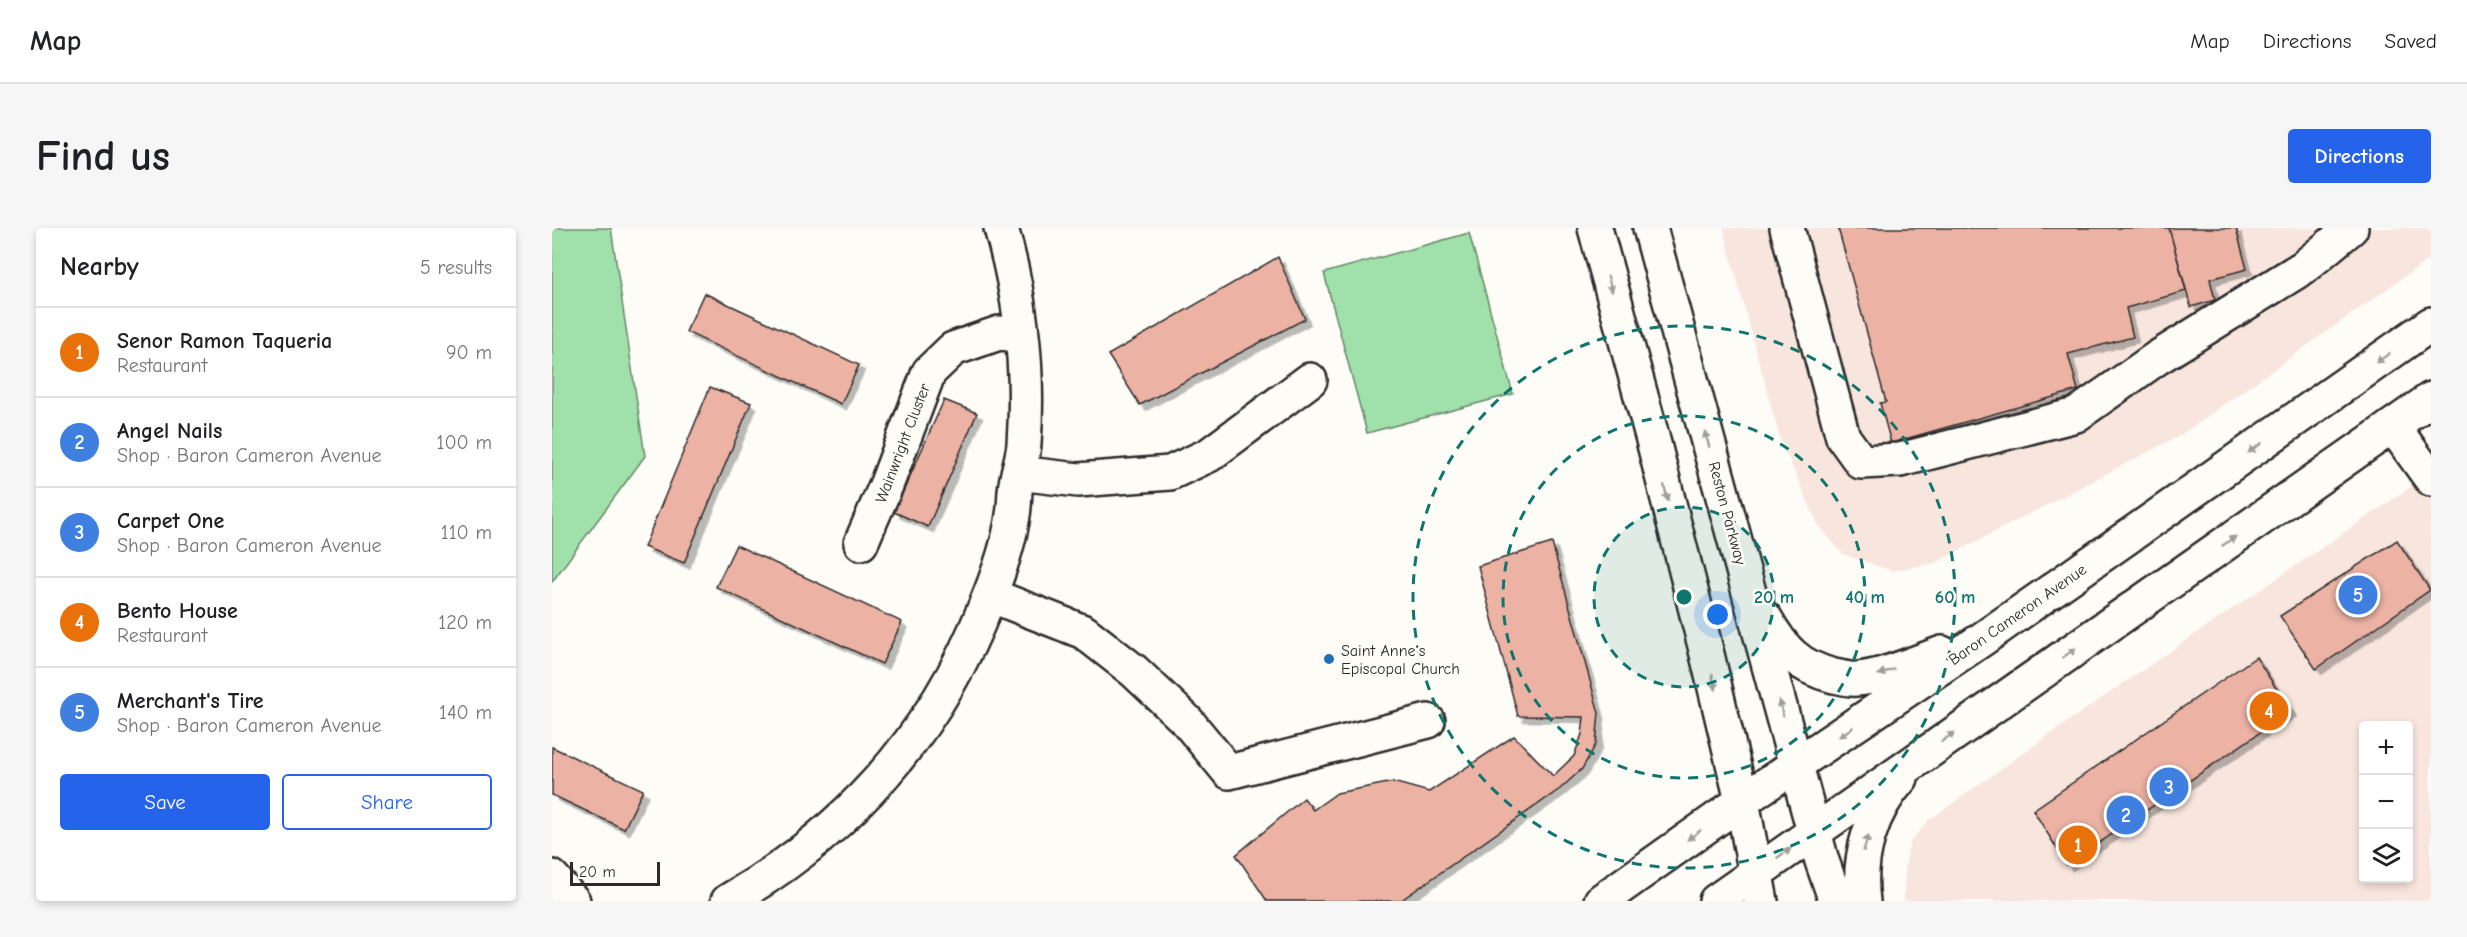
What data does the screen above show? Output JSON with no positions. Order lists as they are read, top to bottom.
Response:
{
  "streets": {
    "main road": ["Wainwright Cluster", "Reston Parkway", "Baron Cameron Avenue"]
  },
  "crossings": [
    ["Reston Parkway", "Baron Cameron Avenue"]
  ],
  "places": ["Saint Anne's Episcopal Church"],
  "scale_bar": "20 m",
  "page": {
    "header": "Map",
    "nav": ["Map", "Directions", "Saved"],
    "buttons": [
      "Directions",
      ["Save", "Share"]
    ],
    "title": "Find us",
    "heading": ["Nearby", "5 results"],
    "list": [
      {
        "mark": "1",
        "name": "Senor Ramon Taqueria",
        "note": "Restaurant",
        "value": "90 m"
      },
      {
        "mark": "2",
        "name": "Angel Nails",
        "note": "Shop · Baron Cameron Avenue",
        "value": "100 m"
      },
      {
        "mark": "3",
        "name": "Carpet One",
        "note": "Shop · Baron Cameron Avenue",
        "value": "110 m"
      },
      {
        "mark": "4",
        "name": "Bento House",
        "note": "Restaurant",
        "value": "120 m"
      },
      {
        "mark": "5",
        "name": "Merchant's Tire",
        "note": "Shop · Baron Cameron Avenue",
        "value": "140 m"
      }
    ],
    "pins": [
      "5",
      "4",
      "3",
      "2",
      "1"
    ],
    "map_buttons": ["+", "−"],
    "scale": "20 m"
  },
  "rings": ["20 m", "40 m", "60 m"]
}
